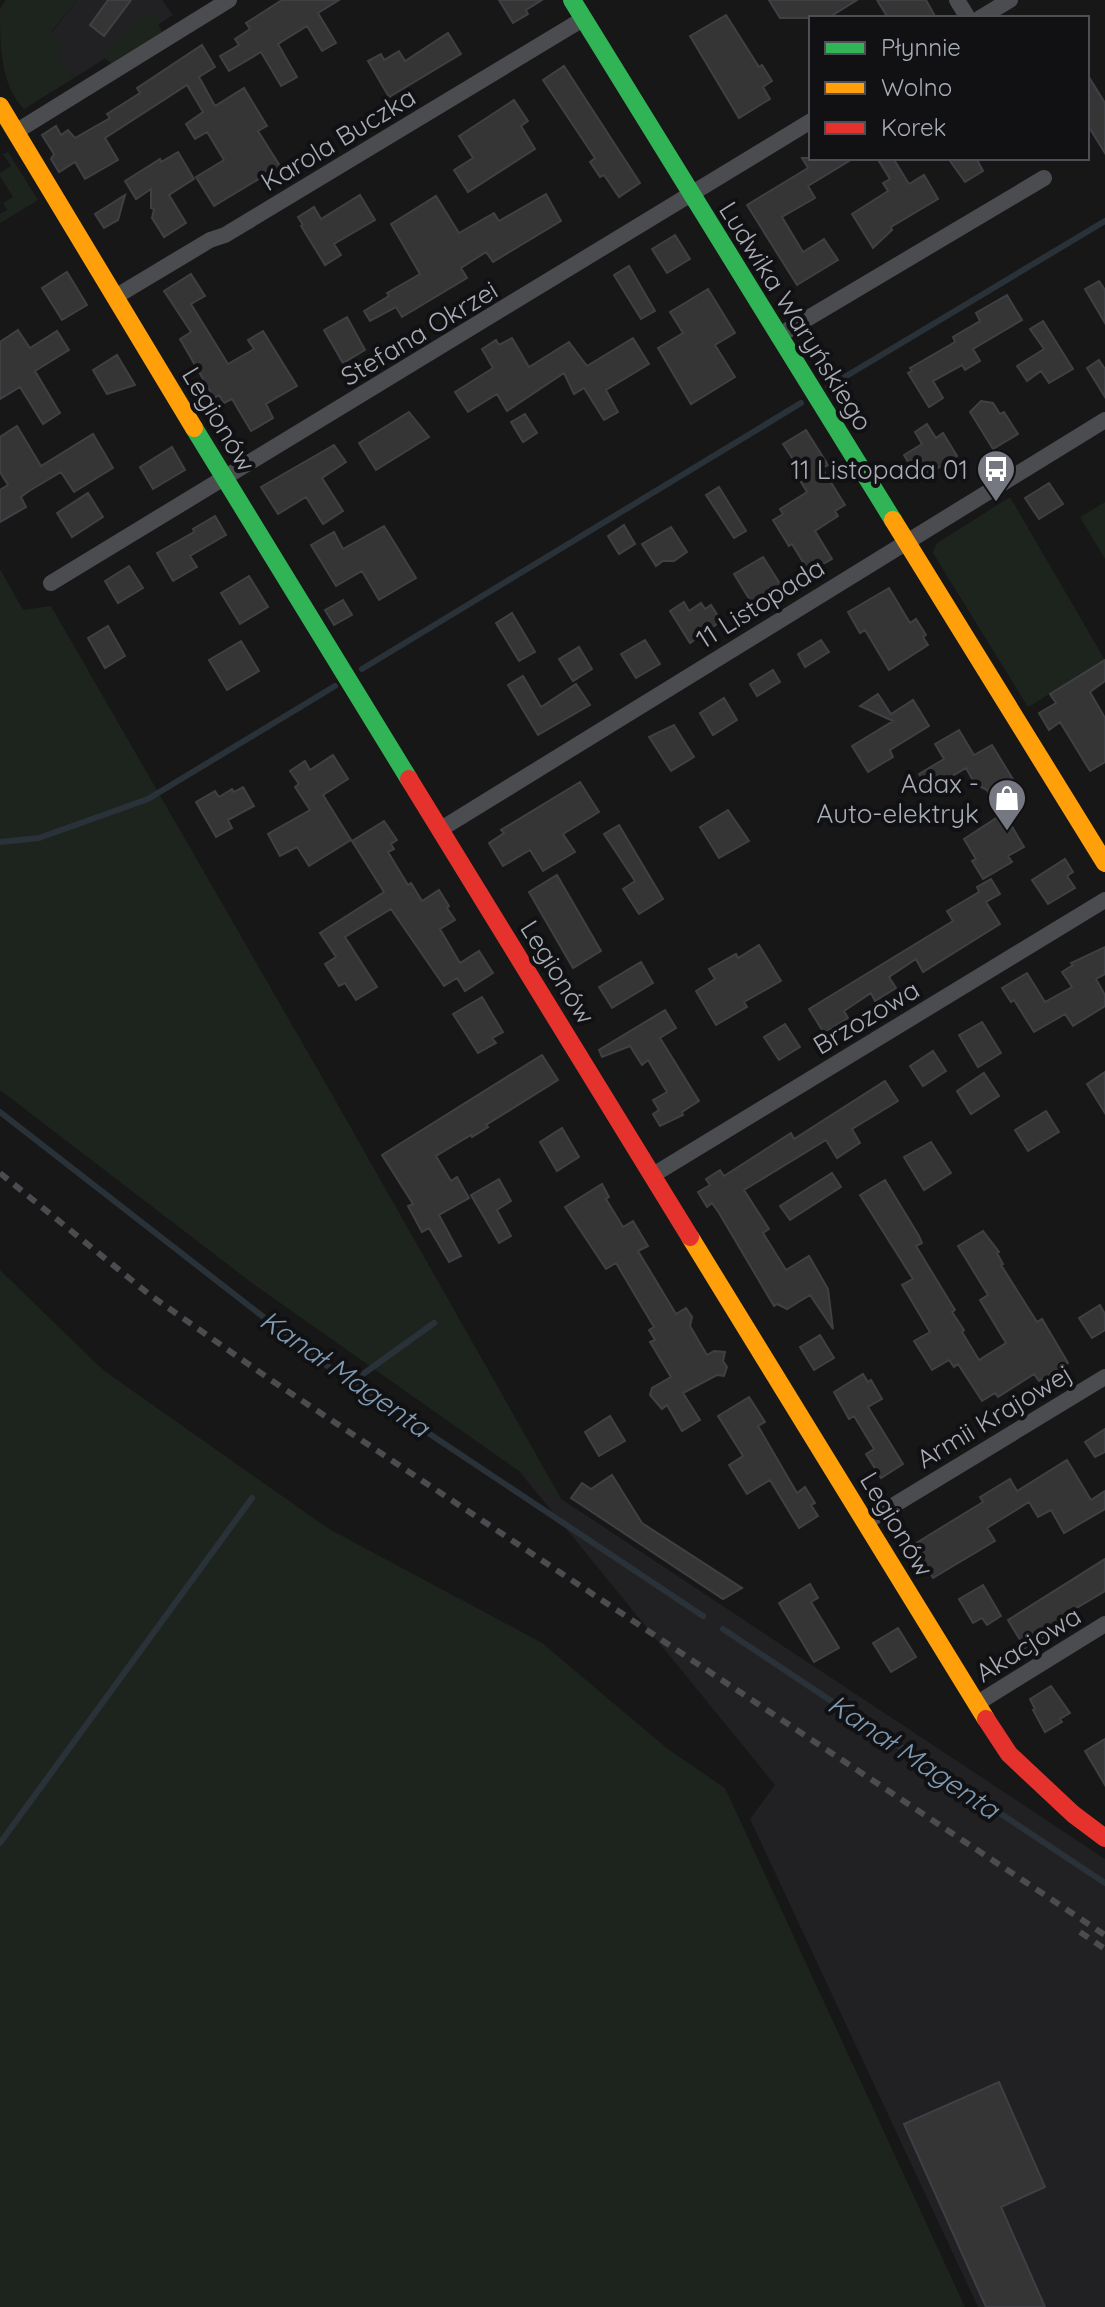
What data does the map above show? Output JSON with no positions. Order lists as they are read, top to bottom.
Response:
{
  "streets": {
    "street": [
      "Karola Buczka",
      "Ludwika Waryńskiego",
      "Stefana Okrzei",
      "Legionów",
      "11 Listopada",
      "Brzozowa",
      "Armii Krajowej",
      "Akacjowa"
    ]
  },
  "crossings": [
    ["Karola Buczka", "Ludwika Waryńskiego"],
    ["Karola Buczka", "Legionów"],
    ["Ludwika Waryńskiego", "Stefana Okrzei"],
    ["Ludwika Waryńskiego", "11 Listopada"],
    ["Stefana Okrzei", "Legionów"],
    ["Legionów", "11 Listopada"],
    ["Legionów", "Brzozowa"],
    ["Legionów", "Armii Krajowej"],
    ["Legionów", "Akacjowa"]
  ],
  "water": ["Kanał Magenta"],
  "places": {
    "bus stop": ["11 Listopada 01"],
    "shop": ["Adax - Auto-elektryk"]
  },
  "legend": ["Płynnie", "Wolno", "Korek"]
}
